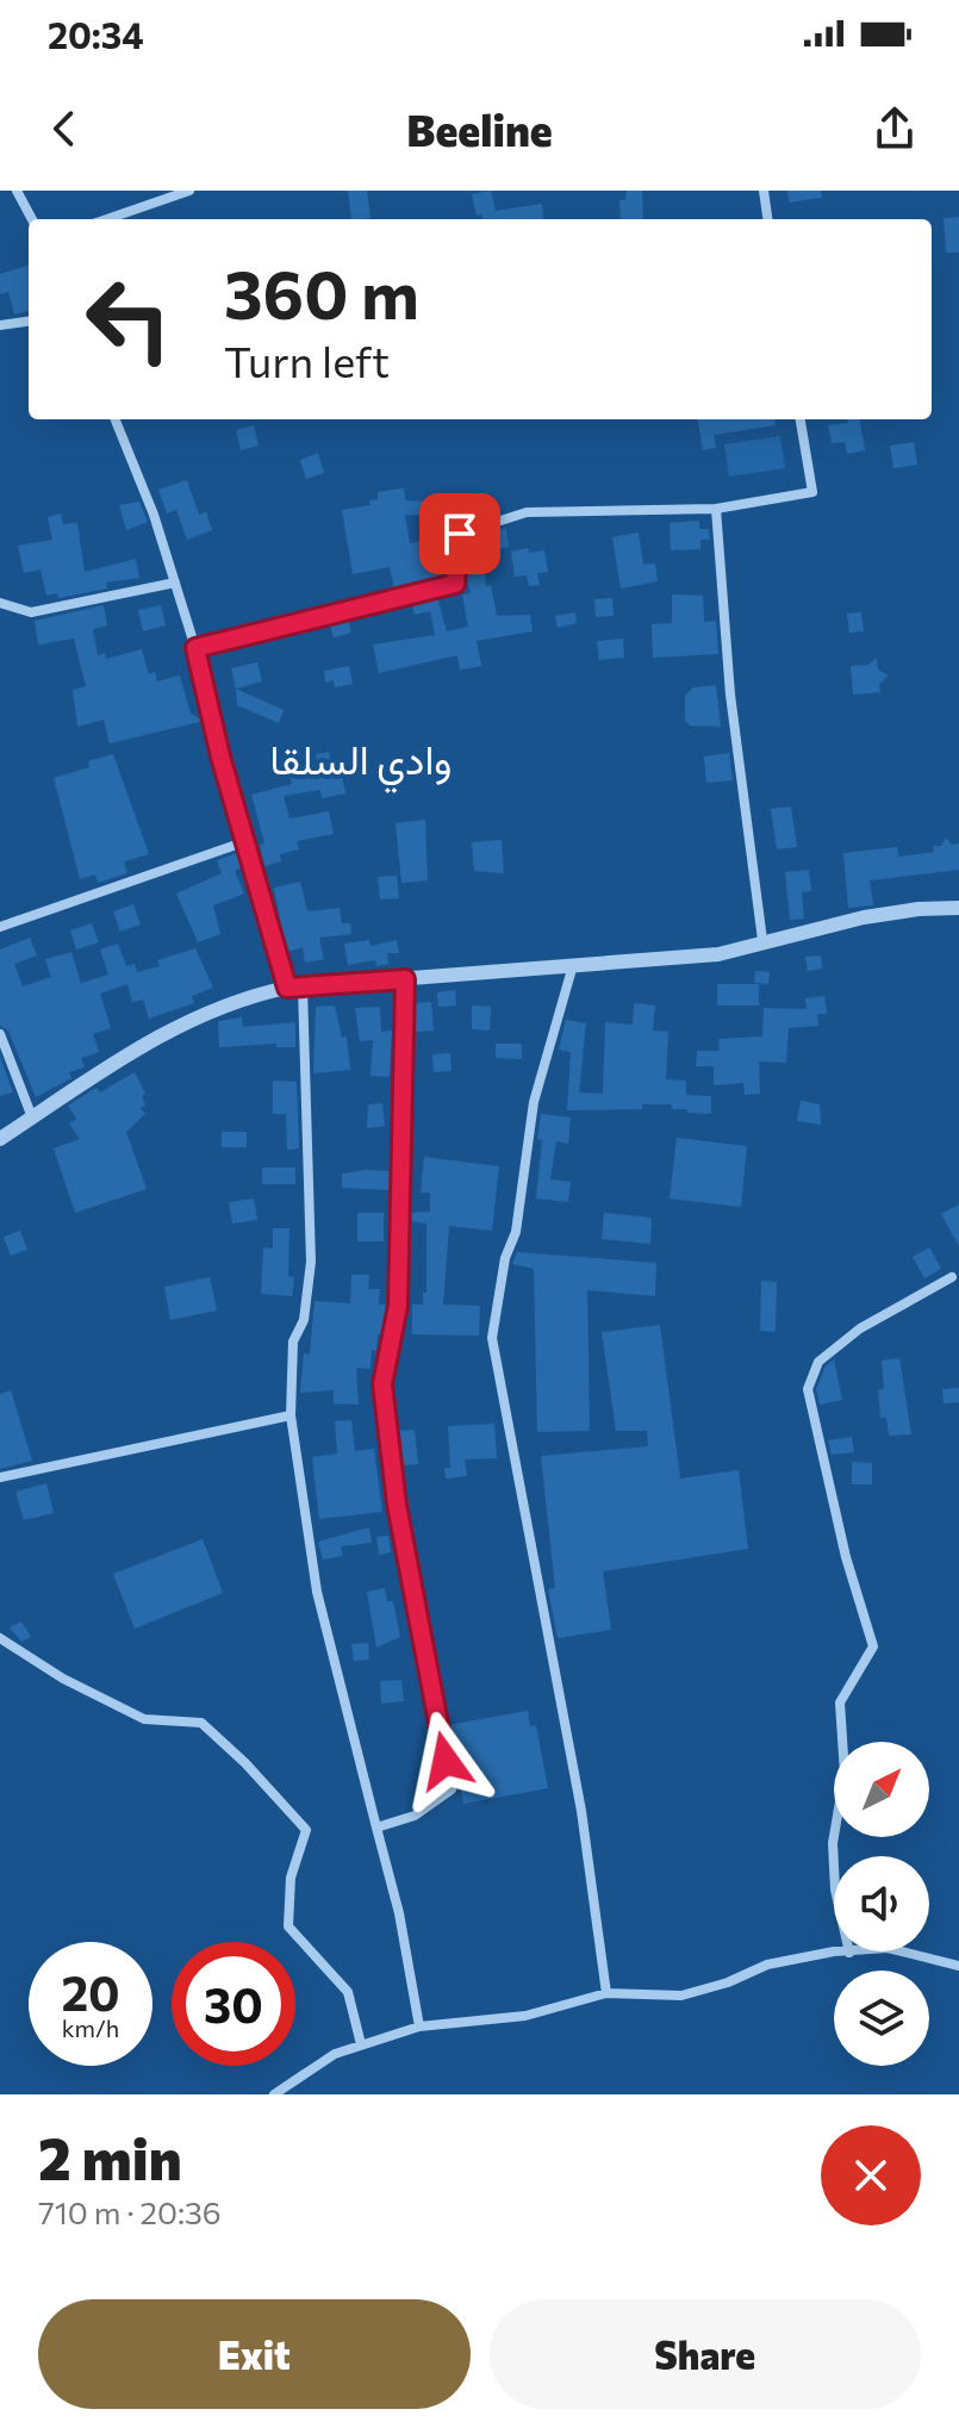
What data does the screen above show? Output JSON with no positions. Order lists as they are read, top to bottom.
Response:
{
  "districts": ["وادي السلقا"],
  "north": "top right",
  "page": {
    "status": "20:34",
    "header": "Beeline",
    "turn": ["360 m", "Turn left"],
    "speed": "20 km/h",
    "limit": "30",
    "heading": ["2 min", "710 m · 20:36"],
    "buttons": ["Exit", "Share"]
  }
}
